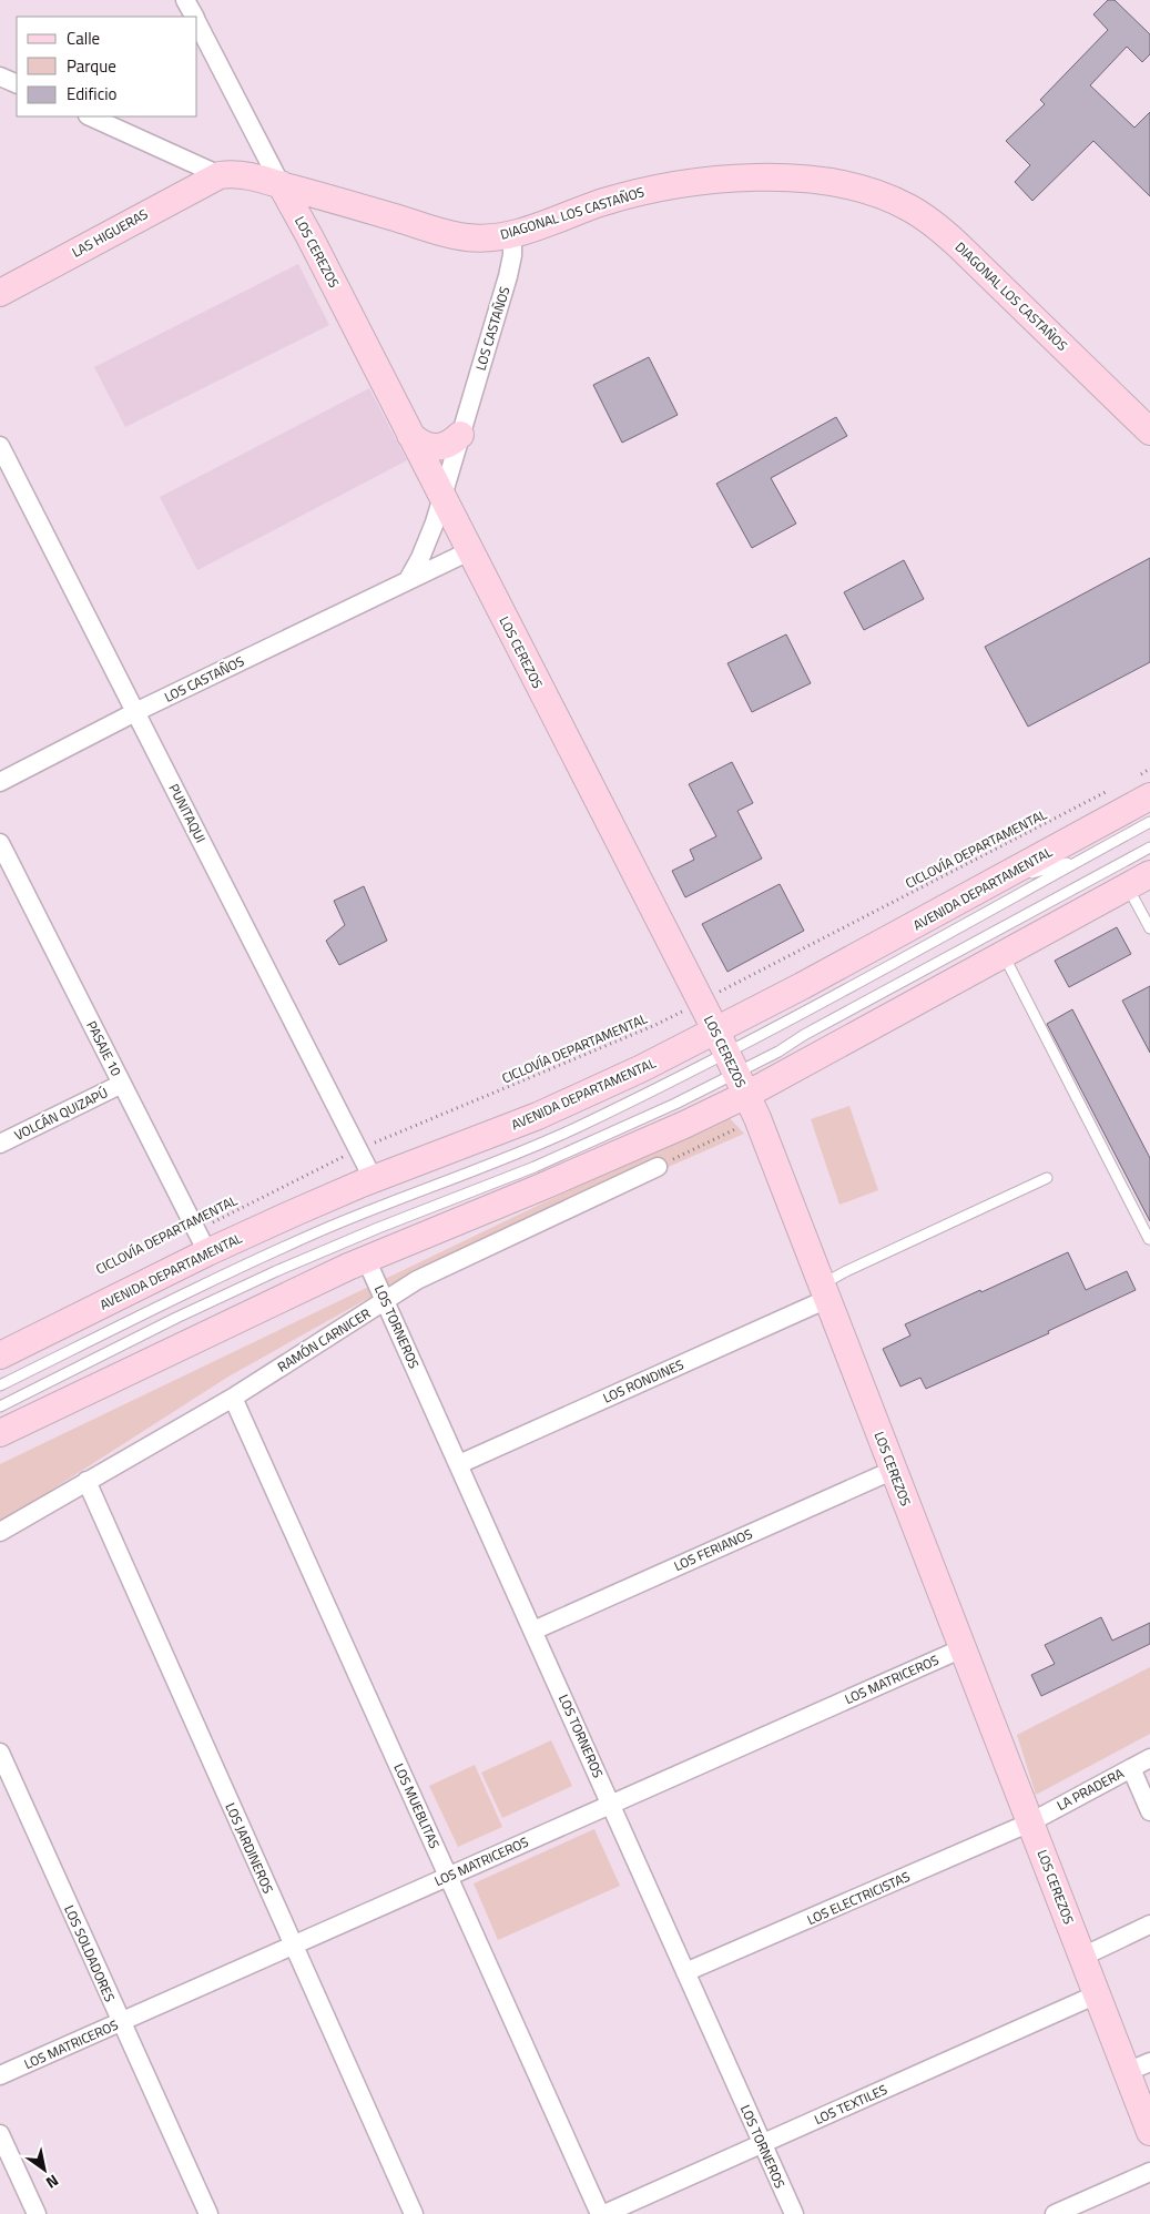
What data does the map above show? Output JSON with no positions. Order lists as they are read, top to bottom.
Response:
{
  "streets": {
    "street": [
      "DIAGONAL LOS CASTAÑOS",
      "LAS HIGUERAS",
      "LOS CEREZOS",
      "LOS CASTAÑOS",
      "PUNITAQUI",
      "AVENIDA DEPARTAMENTAL",
      "PASAJE 10",
      "VOLCÁN QUIZAPÚ",
      "LOS TORNEROS",
      "RAMÓN CARNICER",
      "LOS RONDINES",
      "LOS FERIANOS",
      "LOS MATRICEROS",
      "LA PRADERA",
      "LOS MUEBLITAS",
      "LOS JARDINEROS",
      "LOS ELECTRICISTAS",
      "LOS SOLDADORES",
      "LOS TEXTILES"
    ],
    "path": ["CICLOVÍA DEPARTAMENTAL"]
  },
  "crossings": [
    ["DIAGONAL LOS CASTAÑOS", "LAS HIGUERAS"],
    ["DIAGONAL LOS CASTAÑOS", "LOS CEREZOS"],
    ["DIAGONAL LOS CASTAÑOS", "LOS CASTAÑOS"],
    ["LOS CEREZOS", "LOS CASTAÑOS"],
    ["LOS CEREZOS", "CICLOVÍA DEPARTAMENTAL"],
    ["LOS CEREZOS", "AVENIDA DEPARTAMENTAL"],
    ["LOS CEREZOS", "LOS RONDINES"],
    ["LOS CEREZOS", "LOS FERIANOS"],
    ["LOS CEREZOS", "LOS MATRICEROS"],
    ["LOS CEREZOS", "LA PRADERA"],
    ["LOS CEREZOS", "LOS ELECTRICISTAS"],
    ["LOS CEREZOS", "LOS TEXTILES"],
    ["LOS CASTAÑOS", "PUNITAQUI"],
    ["PUNITAQUI", "CICLOVÍA DEPARTAMENTAL"],
    ["PUNITAQUI", "AVENIDA DEPARTAMENTAL"],
    ["CICLOVÍA DEPARTAMENTAL", "AVENIDA DEPARTAMENTAL"],
    ["CICLOVÍA DEPARTAMENTAL", "PASAJE 10"],
    ["AVENIDA DEPARTAMENTAL", "PASAJE 10"],
    ["AVENIDA DEPARTAMENTAL", "LOS TORNEROS"],
    ["PASAJE 10", "VOLCÁN QUIZAPÚ"],
    ["LOS TORNEROS", "RAMÓN CARNICER"],
    ["LOS TORNEROS", "LOS RONDINES"],
    ["LOS TORNEROS", "LOS FERIANOS"],
    ["LOS TORNEROS", "LOS MATRICEROS"],
    ["LOS TORNEROS", "LOS ELECTRICISTAS"],
    ["LOS TORNEROS", "LOS TEXTILES"],
    ["RAMÓN CARNICER", "LOS MUEBLITAS"],
    ["RAMÓN CARNICER", "LOS JARDINEROS"],
    ["LOS MATRICEROS", "LOS MUEBLITAS"],
    ["LOS MATRICEROS", "LOS JARDINEROS"],
    ["LOS MATRICEROS", "LOS SOLDADORES"],
    ["LA PRADERA", "LOS ELECTRICISTAS"],
    ["LOS MUEBLITAS", "LOS TEXTILES"]
  ],
  "legend": ["Calle", "Parque", "Edificio"],
  "north": "bottom right"
}
